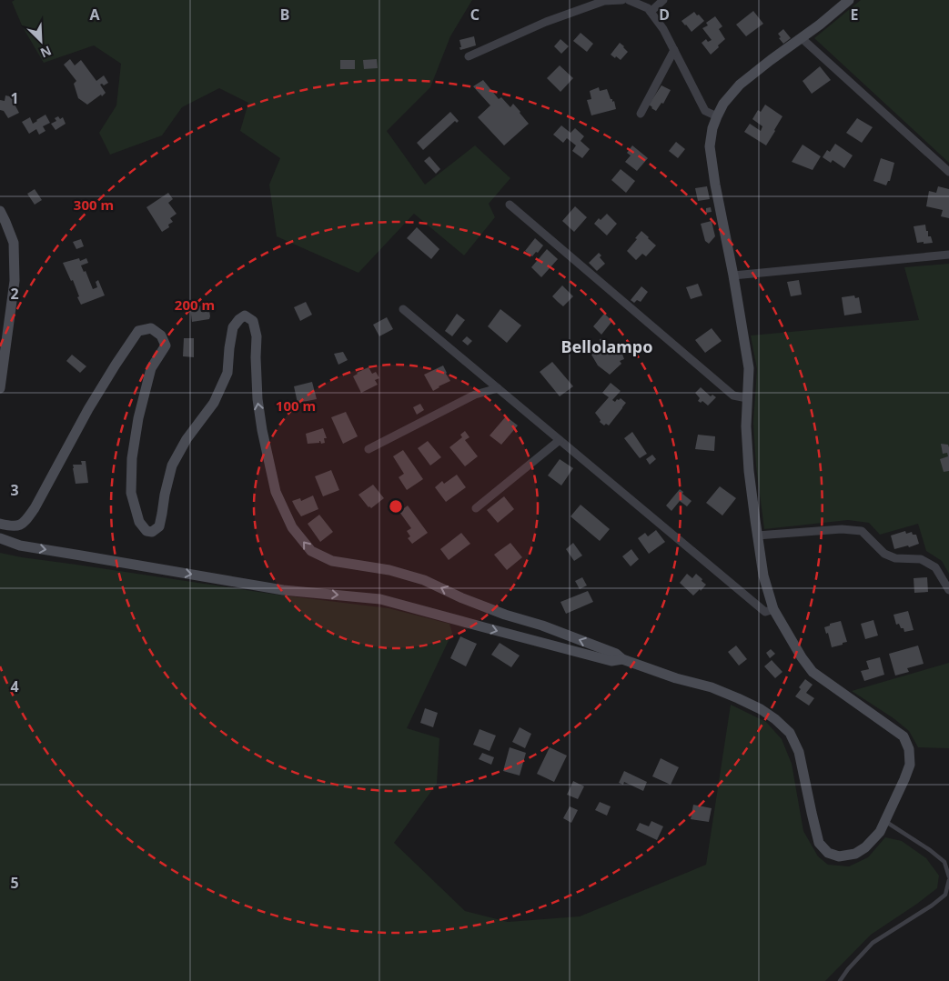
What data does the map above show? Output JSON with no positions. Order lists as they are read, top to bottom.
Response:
{
  "districts": ["Bellolampo"],
  "north": "bottom right",
  "grid": {
    "columns": [
      "A",
      "B",
      "C",
      "D",
      "E"
    ],
    "rows": [
      "1",
      "2",
      "3",
      "4",
      "5"
    ]
  },
  "rings": ["300 m", "200 m", "100 m"]
}
